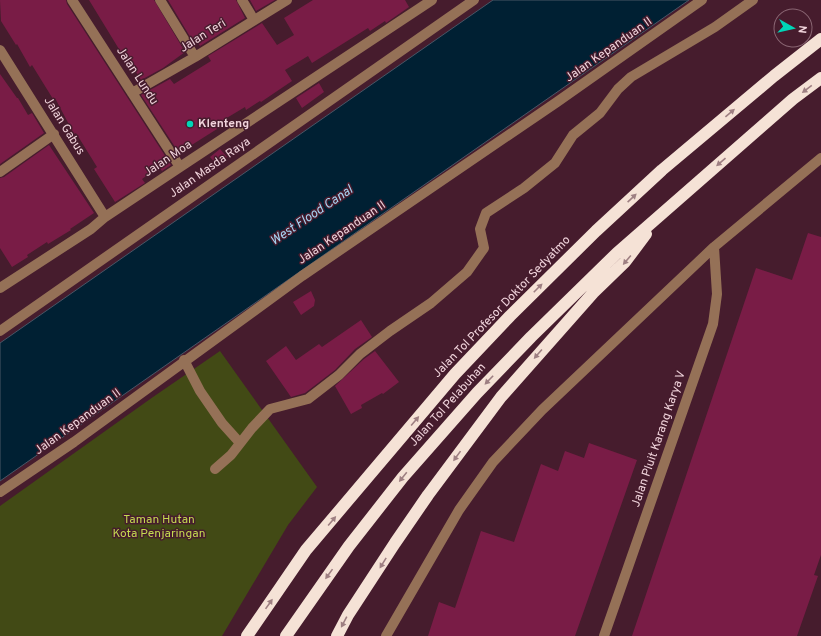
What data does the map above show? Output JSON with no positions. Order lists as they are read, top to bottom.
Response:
{
  "streets": {
    "highway": ["Jalan Tol Profesor Doktor Sedyatmo", "Jalan Tol Pelabuhan"],
    "street": [
      "Jalan Teri",
      "Jalan Kepanduan II",
      "Jalan Lundu",
      "Jalan Gabus",
      "Jalan Moa",
      "Jalan Masda Raya",
      "Jalan Pluit Karang Karya V"
    ]
  },
  "crossings": [
    ["Jalan Teri", "Jalan Lundu"],
    ["Jalan Lundu", "Jalan Moa"],
    ["Jalan Gabus", "Jalan Moa"]
  ],
  "water": ["West Flood Canal"],
  "parks": ["Taman Hutan Kota Penjaringan"],
  "places": ["Klenteng"],
  "north": "right"
}
